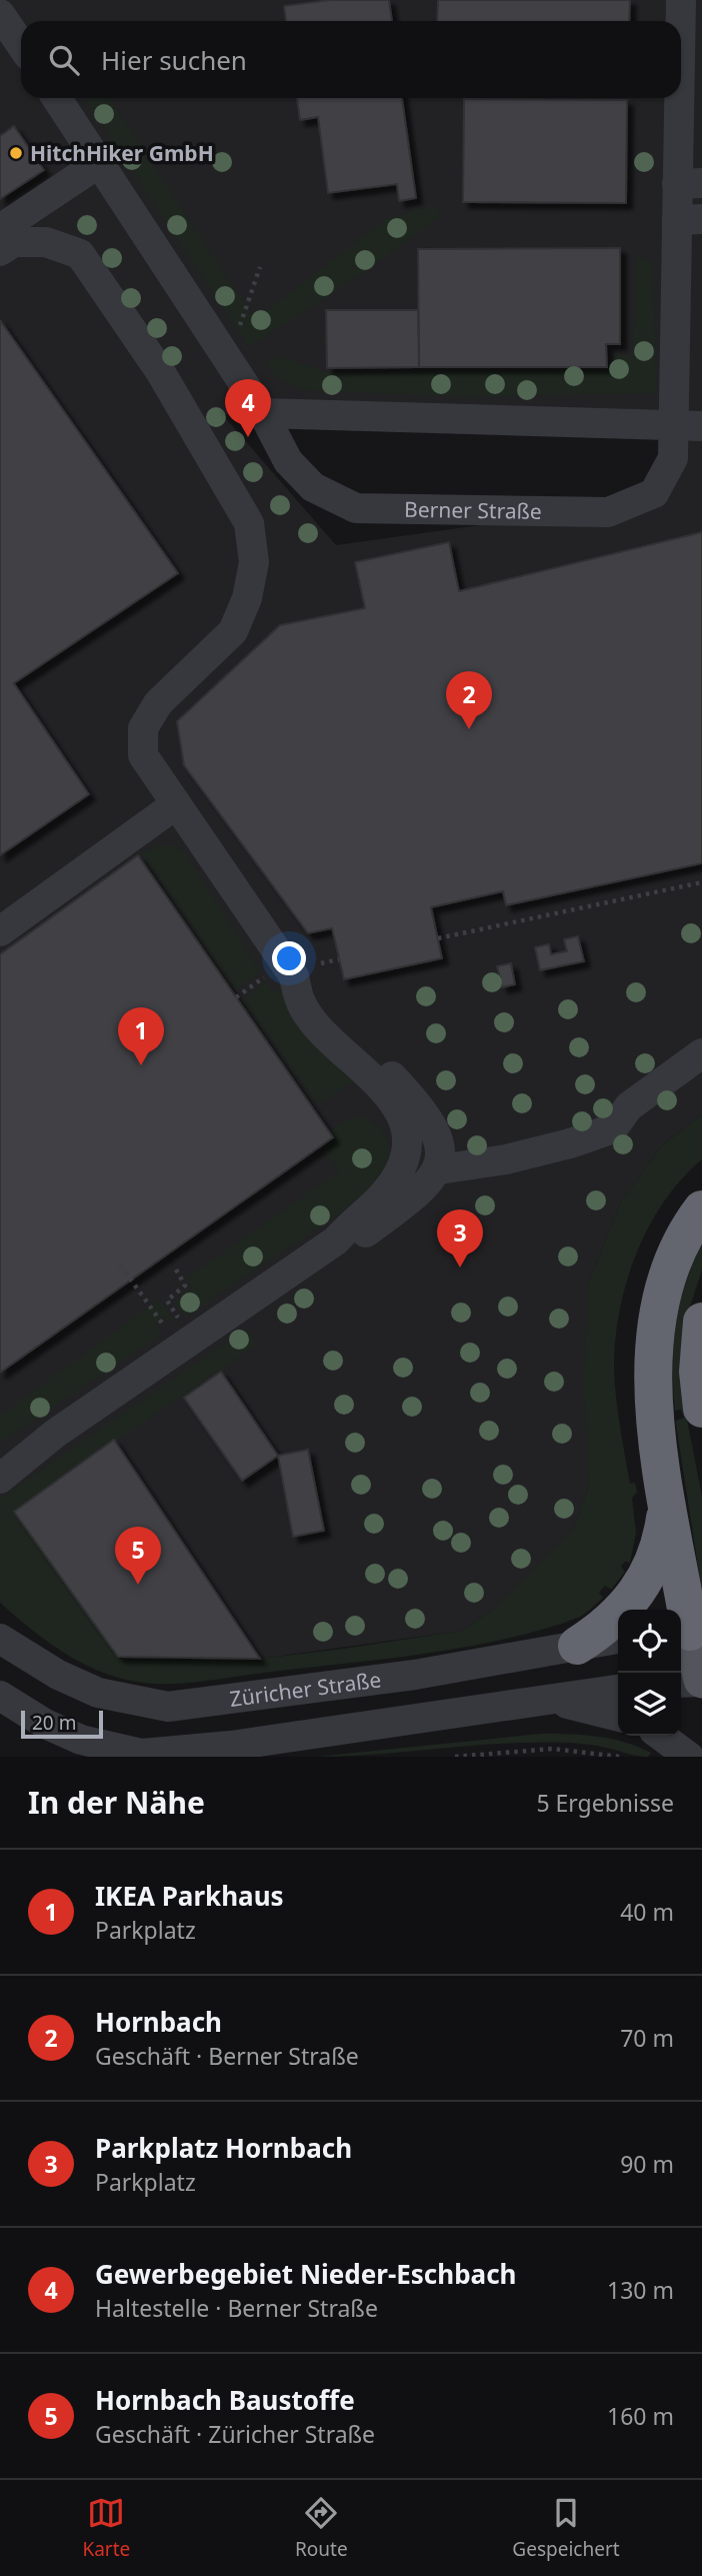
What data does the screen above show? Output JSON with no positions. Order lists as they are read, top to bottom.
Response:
{
  "streets": {
    "street": ["Berner Straße", "Züricher Straße"]
  },
  "places": ["HitchHiker GmbH"],
  "scale_bar": "20 m",
  "page": {
    "search": "Hier suchen",
    "pins": [
      "4",
      "2",
      "1",
      "3",
      "5"
    ],
    "scale": "20 m",
    "heading": ["In der Nähe", "5 Ergebnisse"],
    "list": [
      {
        "mark": "1",
        "name": "IKEA Parkhaus",
        "note": "Parkplatz",
        "value": "40 m"
      },
      {
        "mark": "2",
        "name": "Hornbach",
        "note": "Geschäft · Berner Straße",
        "value": "70 m"
      },
      {
        "mark": "3",
        "name": "Parkplatz Hornbach",
        "note": "Parkplatz",
        "value": "90 m"
      },
      {
        "mark": "4",
        "name": "Gewerbegebiet Nieder-Eschbach",
        "note": "Haltestelle · Berner Straße",
        "value": "130 m"
      },
      {
        "mark": "5",
        "name": "Hornbach Baustoffe",
        "note": "Geschäft · Züricher Straße",
        "value": "160 m"
      }
    ],
    "nav": ["Karte", "Route", "Gespeichert"]
  }
}
